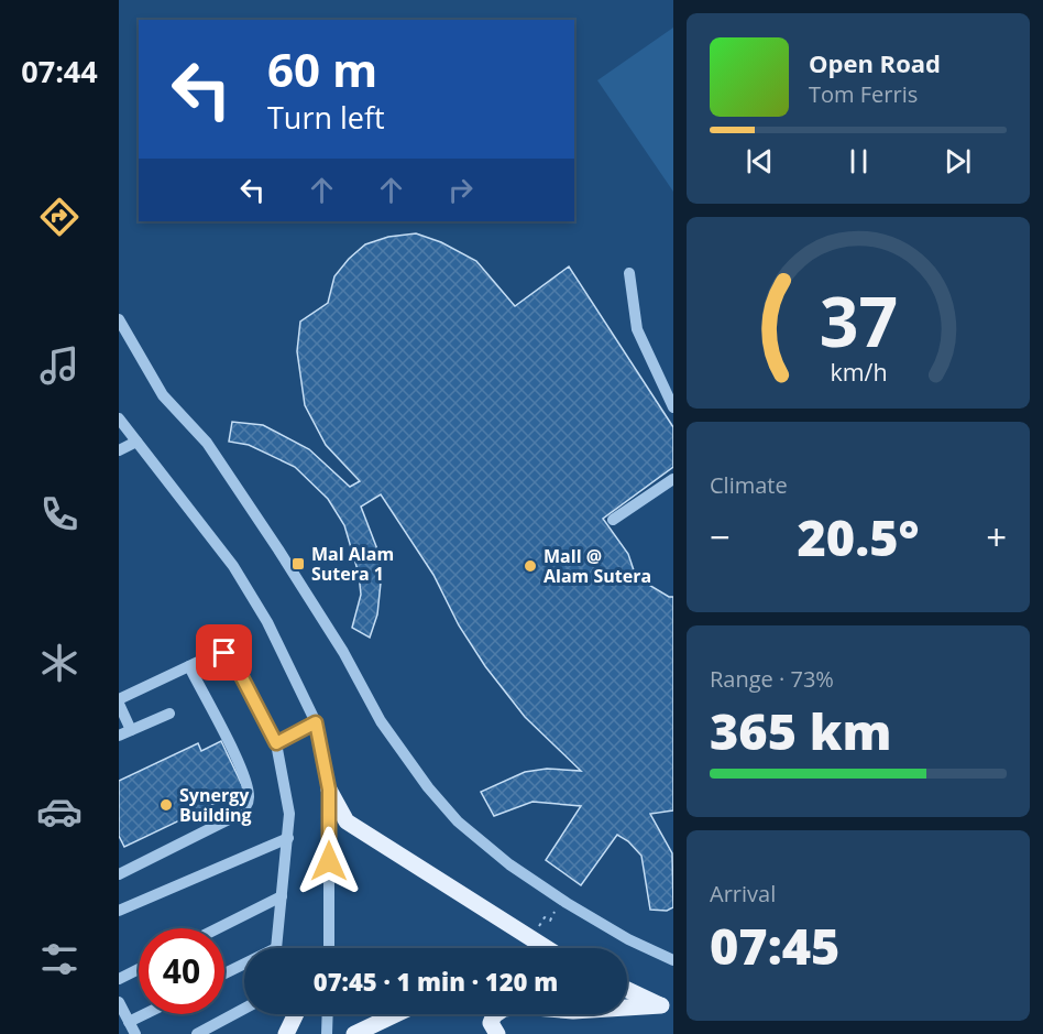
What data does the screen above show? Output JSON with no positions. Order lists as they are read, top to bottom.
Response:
{
  "places": {
    "transit": ["Mal Alam Sutera 1"],
    "other": ["Mall @ Alam Sutera", "Synergy Building"]
  },
  "page": {
    "tabs": "07:44",
    "turn": ["60 m", "Turn left"],
    "song": ["Open Road", "Tom Ferris"],
    "tile": [
      "Climate",
      ["Range · 73%", "365 km"],
      ["Arrival", "07:45"]
    ],
    "heat": ["−", "20.5°", "+"],
    "limit": "40",
    "trip": "07:45 · 1 min · 120 m",
    "gauge": ["37", "km/h"]
  }
}
